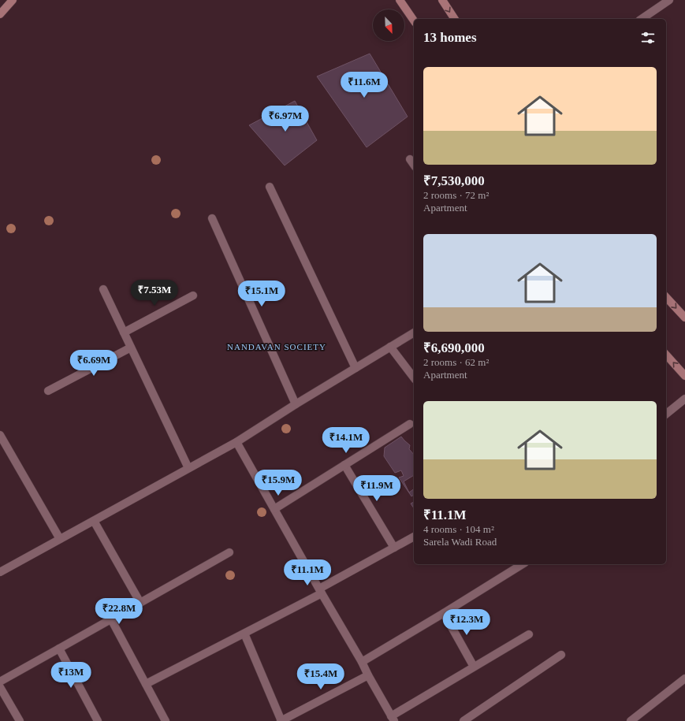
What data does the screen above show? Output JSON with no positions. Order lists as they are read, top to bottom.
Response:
{
  "districts": ["NANDAVAN SOCIETY"],
  "north": "bottom right",
  "page": {
    "heading": "13 homes",
    "list": [
      {
        "name": "₹7,530,000",
        "note": "2 rooms · 72 m² · Apartment"
      },
      {
        "name": "₹6,690,000",
        "note": "2 rooms · 62 m² · Apartment"
      },
      {
        "name": "₹11.1M",
        "note": "4 rooms · 104 m² · Sarela Wadi Road"
      }
    ],
    "price": [
      "₹11.6M",
      "₹6.97M",
      "₹7.53M",
      "₹15.1M",
      "₹6.69M",
      "₹14.1M",
      "₹15.9M",
      "₹11.9M",
      "₹11.1M",
      "₹22.8M",
      "₹12.3M",
      "₹13M",
      "₹15.4M"
    ]
  }
}
